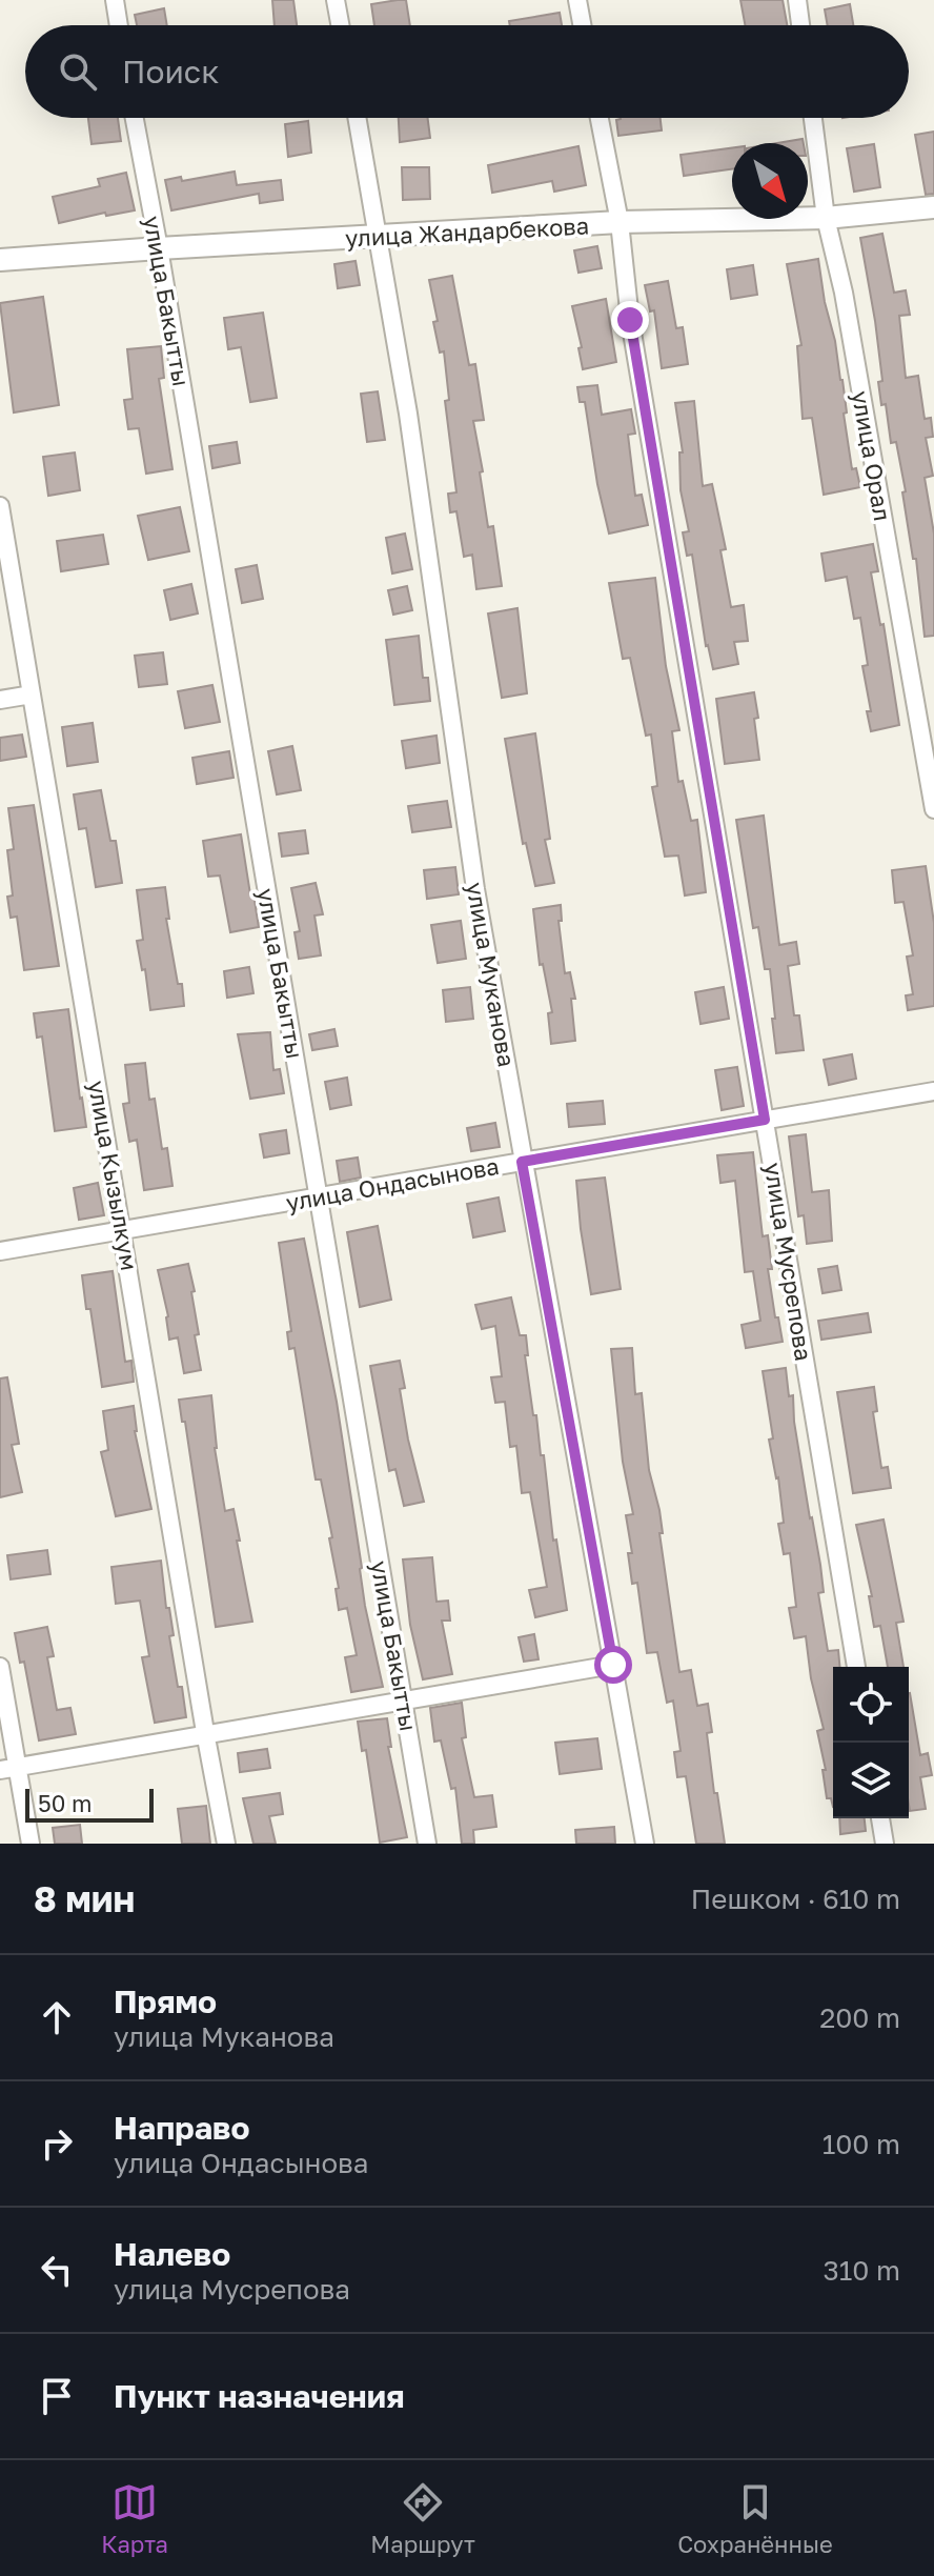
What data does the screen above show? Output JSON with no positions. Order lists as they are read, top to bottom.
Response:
{
  "streets": {
    "street": [
      "улица Жандарбекова",
      "улица Бакытты",
      "улица Орал",
      "улица Муканова",
      "улица Кызылкум",
      "улица Ондасынова",
      "улица Мусрепова"
    ]
  },
  "crossings": [
    ["улица Жандарбекова", "улица Бакытты"],
    ["улица Жандарбекова", "улица Орал"],
    ["улица Жандарбекова", "улица Муканова"],
    ["улица Жандарбекова", "улица Мусрепова"],
    ["улица Бакытты", "улица Ондасынова"],
    ["улица Муканова", "улица Ондасынова"],
    ["улица Кызылкум", "улица Ондасынова"],
    ["улица Ондасынова", "улица Мусрепова"]
  ],
  "scale_bar": "50 m",
  "north": "bottom right",
  "page": {
    "search": "Поиск",
    "scale": "50 m",
    "heading": ["8 мин", "Пешком · 610 m"],
    "list": [
      ["Прямо", "улица Муканова", "200 m"],
      ["Направо", "улица Ондасынова", "100 m"],
      ["Налево", "улица Мусрепова", "310 m"],
      "Пункт назначения"
    ],
    "nav": ["Карта", "Маршрут", "Сохранённые"]
  }
}
